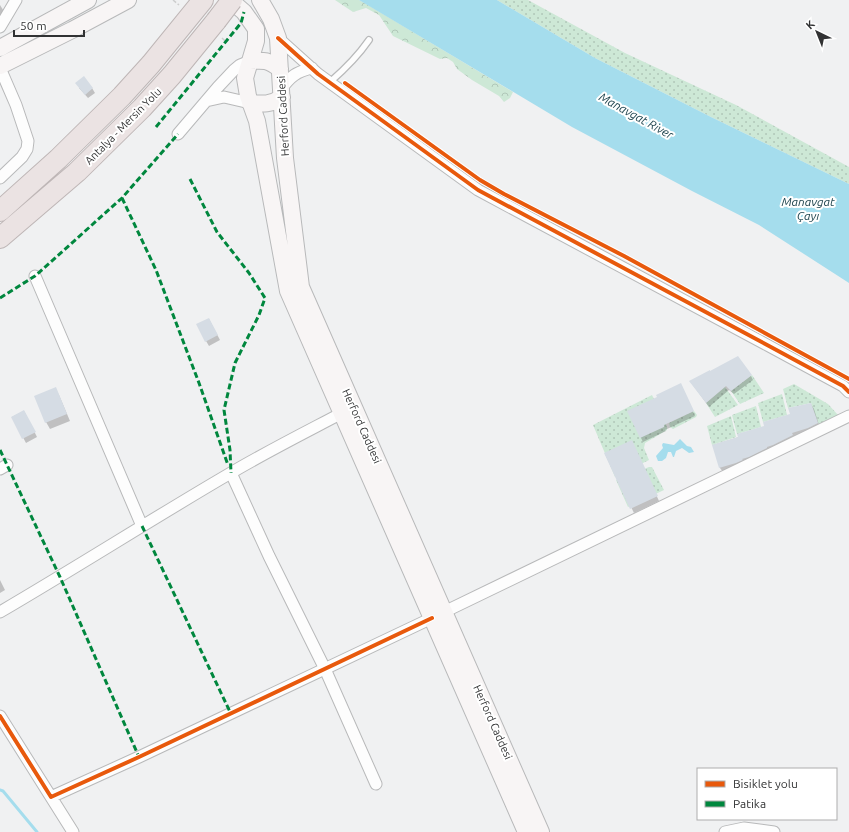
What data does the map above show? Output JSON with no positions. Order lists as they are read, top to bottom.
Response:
{
  "streets": {
    "highway": ["Antalya - Mersin Yolu"],
    "main road": ["Herford Caddesi"]
  },
  "crossings": [
    ["Herford Caddesi", "Antalya - Mersin Yolu"]
  ],
  "water": ["Manavgat River", "Manavgat Çayı"],
  "legend": ["Bisiklet yolu", "Patika"],
  "scale_bar": "50 m",
  "north": "top left"
}
